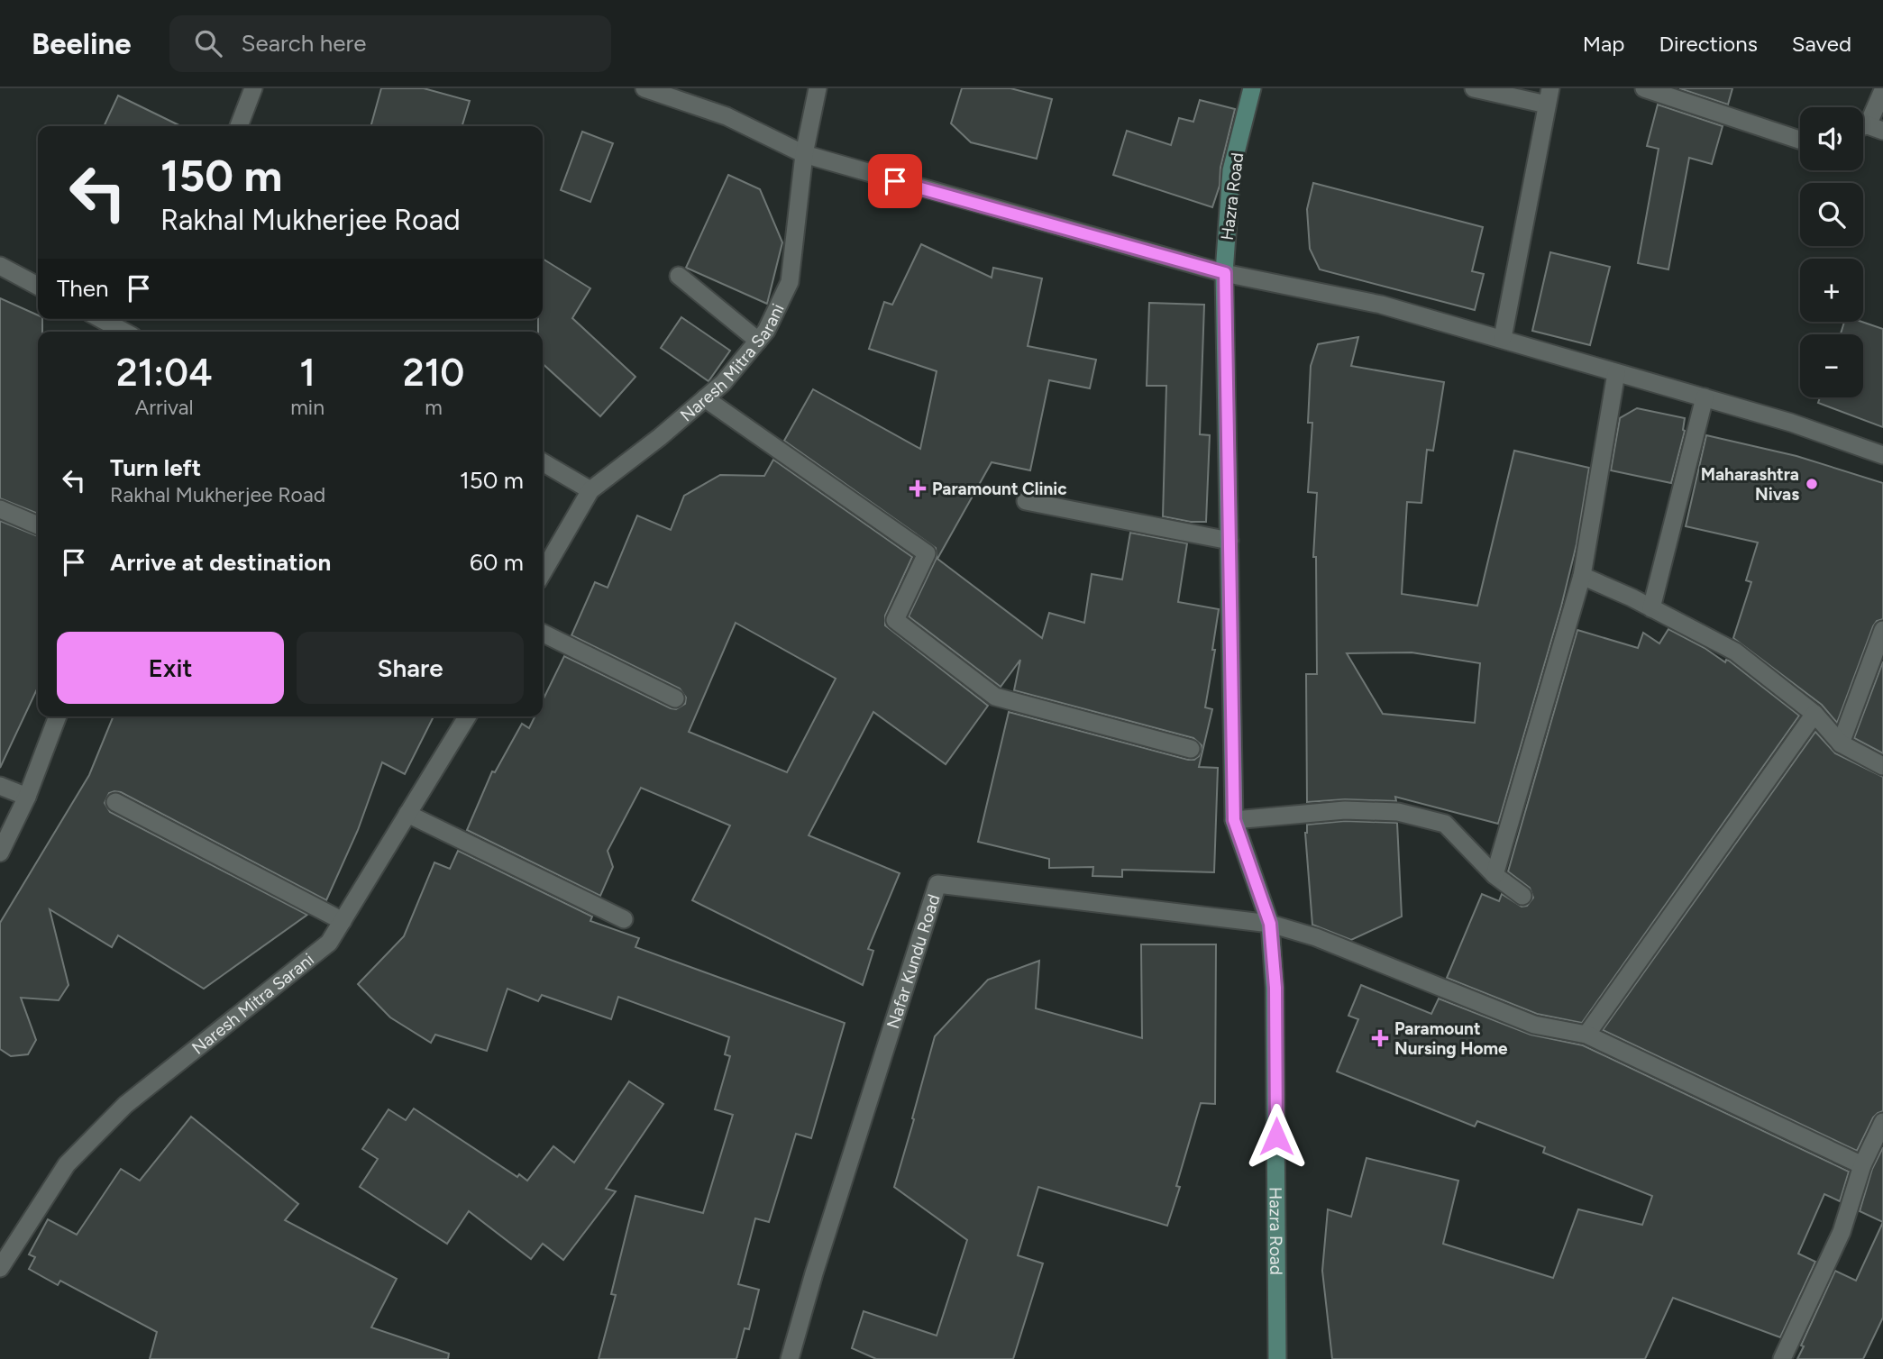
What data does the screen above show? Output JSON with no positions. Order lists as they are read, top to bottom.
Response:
{
  "streets": {
    "main road": ["Hazra Road"],
    "street": ["Naresh Mitra Sarani", "Nafar Kundu Road"]
  },
  "crossings": [
    ["Hazra Road", "Nafar Kundu Road"]
  ],
  "places": {
    "other": ["Maharashtra Nivas"],
    "health": ["Paramount Clinic", "Paramount Nursing Home"]
  },
  "page": {
    "header": "Beeline",
    "search": "Search here",
    "nav": ["Map", "Directions", "Saved"],
    "map_buttons": ["+", "−"],
    "turn": ["150 m", "Rakhal Mukherjee Road"],
    "then": "Then",
    "eta": [
      "21:04",
      "Arrival",
      "1",
      "min",
      "210",
      "m"
    ],
    "list": [
      {
        "name": "Turn left",
        "note": "Rakhal Mukherjee Road",
        "value": "150 m"
      },
      {
        "name": "Arrive at destination",
        "value": "60 m"
      }
    ],
    "buttons": ["Exit", "Share"]
  }
}
